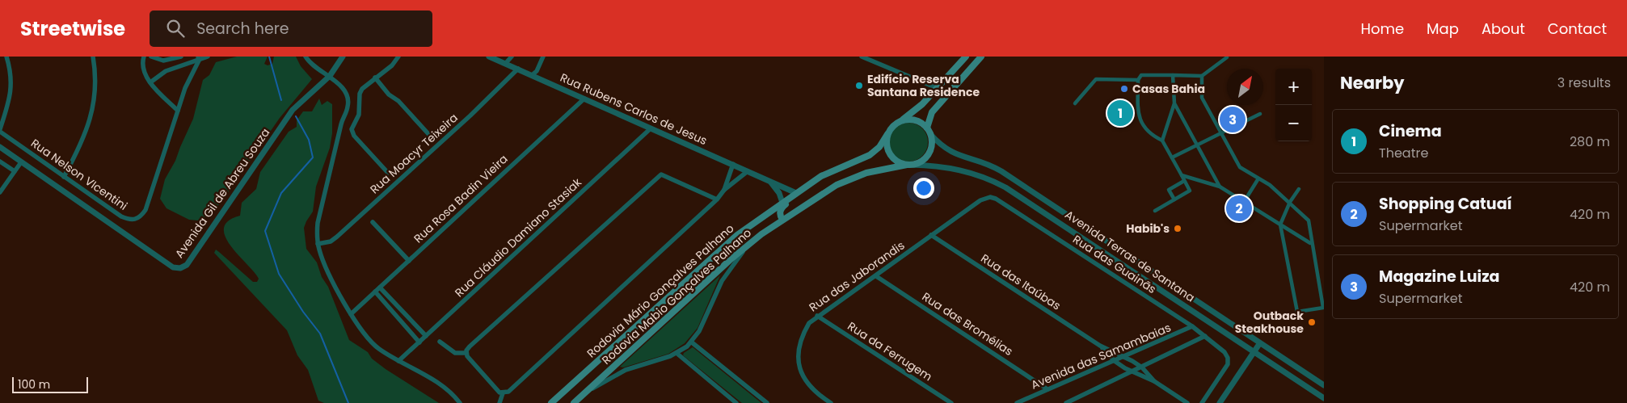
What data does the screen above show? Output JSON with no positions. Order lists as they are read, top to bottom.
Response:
{
  "streets": {
    "main road": ["Rodovia Mário Gonçalves Palhano", "Rodovia Mabio Gonçalves Palhano"],
    "street": [
      "Rua Rubens Carlos de Jesus",
      "Rua Moacyr Teixeira",
      "Rua Nelson VIcentini",
      "Avenida Gil de Abreu Souza",
      "Rua Rosa Badin Vieira",
      "Rua Cláudio Damiano Stasiak",
      "Avenida Terras de Santana",
      "Rua das Guainãs",
      "Rua das Jaborandis",
      "Rua das Itaúbas",
      "Rua das Bromélias",
      "Rua da Ferrugem",
      "Avenida das Samambaias"
    ]
  },
  "crossings": [
    ["Rua Rubens Carlos de Jesus", "Rua Moacyr Teixeira"],
    ["Rua Rubens Carlos de Jesus", "Rua Rosa Badin Vieira"],
    ["Rua Rubens Carlos de Jesus", "Rua Cláudio Damiano Stasiak"],
    ["Rua Rubens Carlos de Jesus", "Rodovia Mário Gonçalves Palhano"],
    ["Avenida Terras de Santana", "Rodovia Mário Gonçalves Palhano"],
    ["Avenida Terras de Santana", "Rodovia Mabio Gonçalves Palhano"],
    ["Rua das Guainãs", "Rua das Jaborandis"],
    ["Rua das Guainãs", "Avenida das Samambaias"],
    ["Rua das Jaborandis", "Rua das Itaúbas"],
    ["Rua das Jaborandis", "Rua das Bromélias"],
    ["Rua das Jaborandis", "Rua da Ferrugem"],
    ["Rua das Itaúbas", "Avenida das Samambaias"],
    ["Rodovia Mário Gonçalves Palhano", "Rodovia Mabio Gonçalves Palhano"],
    ["Rua das Bromélias", "Avenida das Samambaias"]
  ],
  "places": [
    "Edifício Reserva Santana Residence",
    "Casas Bahia",
    "Habib's",
    "Outback Steakhouse"
  ],
  "scale_bar": "100 m",
  "north": "top right",
  "page": {
    "header": "Streetwise",
    "search": "Search here",
    "nav": [
      "Home",
      "Map",
      "About",
      "Contact"
    ],
    "heading": ["Nearby", "3 results"],
    "map_buttons": ["+", "−"],
    "pins": ["1", "3", "2"],
    "list": [
      {
        "mark": "1",
        "name": "Cinema",
        "note": "Theatre",
        "value": "280 m"
      },
      {
        "mark": "2",
        "name": "Shopping Catuaí",
        "note": "Supermarket",
        "value": "420 m"
      },
      {
        "mark": "3",
        "name": "Magazine Luiza",
        "note": "Supermarket",
        "value": "420 m"
      }
    ],
    "scale": "100 m"
  }
}
